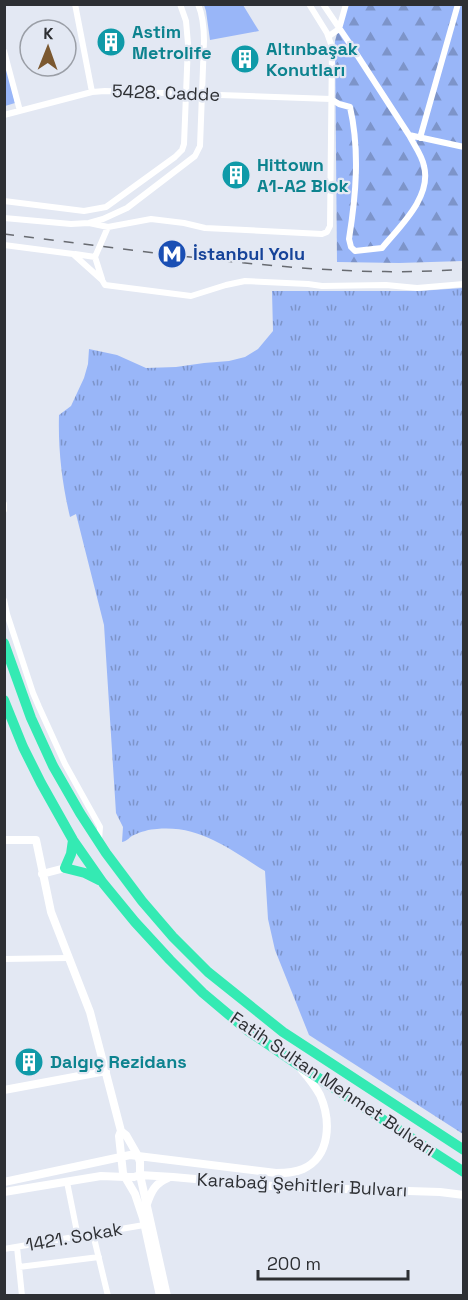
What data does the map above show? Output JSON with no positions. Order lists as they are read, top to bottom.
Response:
{
  "streets": {
    "highway": ["Fatih Sultan Mehmet Bulvarı"],
    "main road": ["Karabağ Şehitleri Bulvarı"],
    "street": ["5428. Cadde", "1421. Sokak"]
  },
  "crossings": [
    ["Fatih Sultan Mehmet Bulvarı", "Karabağ Şehitleri Bulvarı"]
  ],
  "places": {
    "building": [
      "Astim Metrolife",
      "Altınbaşak Konutları",
      "Hittown A1-A2 Blok",
      "Dalgıç Rezidans"
    ],
    "metro station": ["İstanbul Yolu"]
  },
  "scale_bar": "200 m",
  "north": "top"
}
